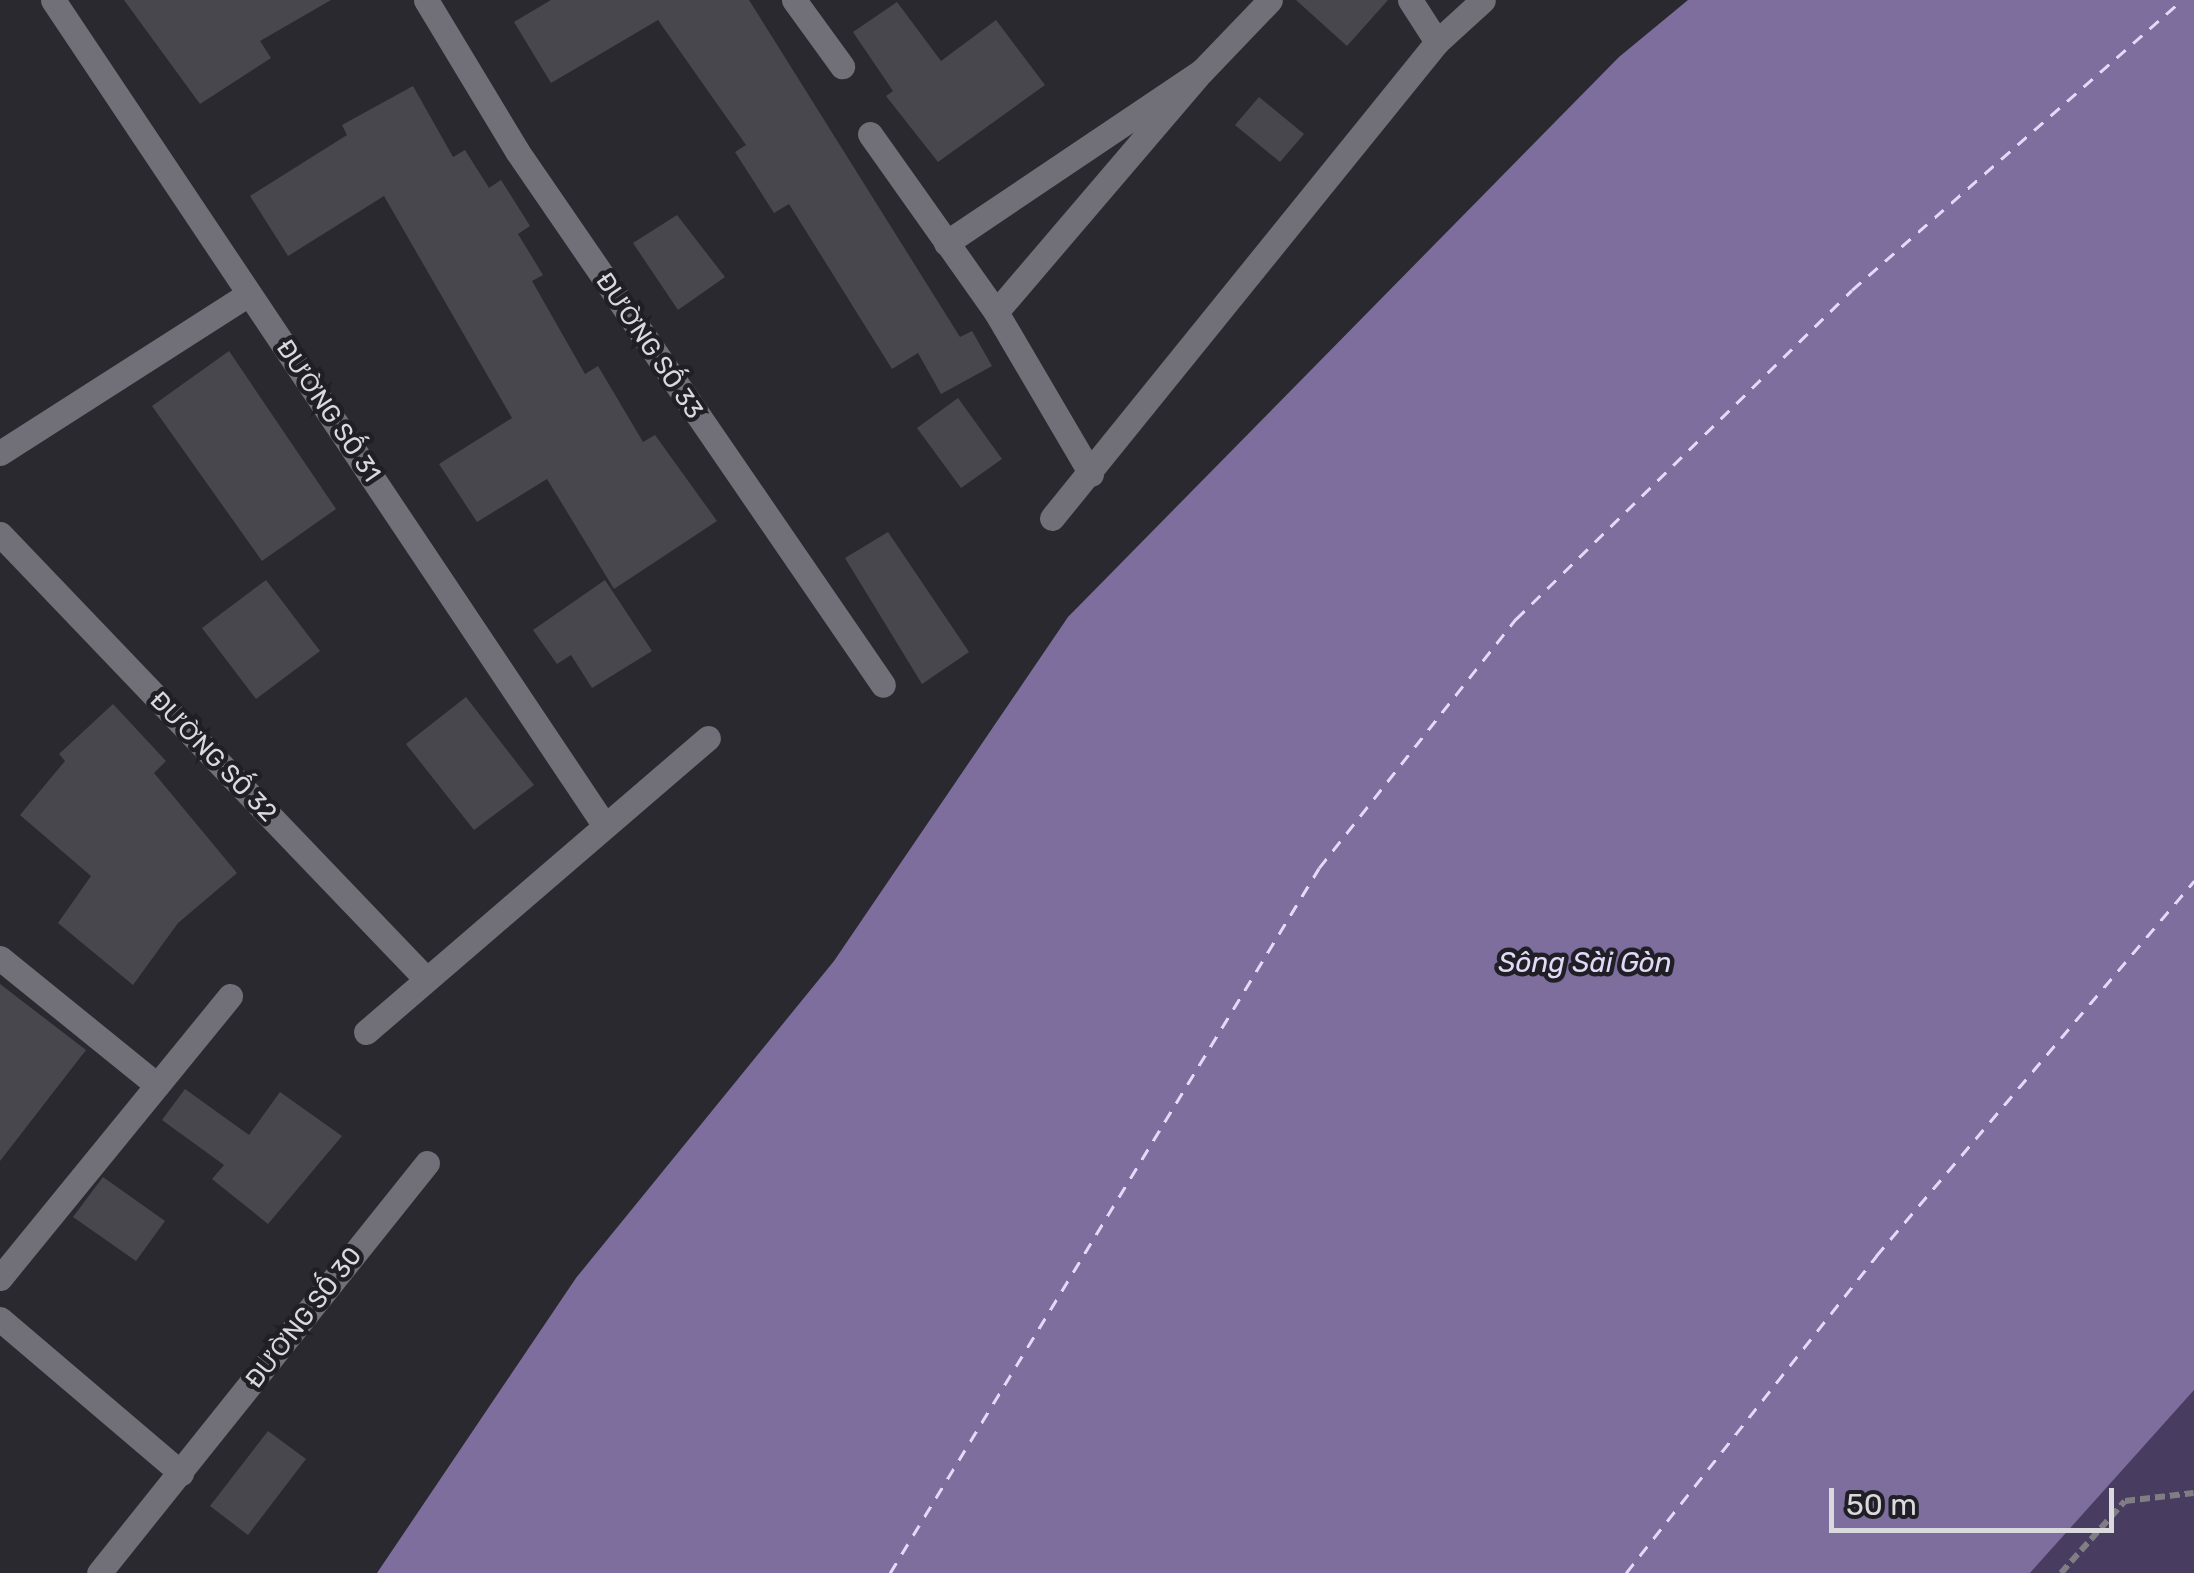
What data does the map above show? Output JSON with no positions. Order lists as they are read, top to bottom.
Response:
{
  "streets": {
    "street": [
      "ĐƯỜNG SỐ 33",
      "ĐƯỜNG SỐ 31",
      "ĐƯỜNG SỐ 32",
      "ĐƯỜNG SỐ 30"
    ]
  },
  "water": ["Sông Sài Gòn"],
  "scale_bar": "50 m"
}
